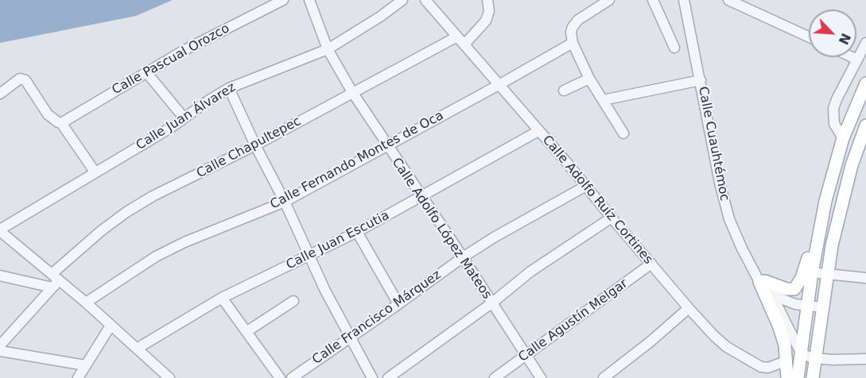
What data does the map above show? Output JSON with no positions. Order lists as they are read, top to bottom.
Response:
{
  "streets": {
    "street": [
      "Calle Pascual Orozco",
      "Calle Juan Álvarez",
      "Calle Cuauhtémoc",
      "Calle Chapultepec",
      "Calle Fernando Montes de Oca",
      "Calle Adolfo Ruíz Cortines",
      "Calle Adolfo López Mateos",
      "Calle Juan Escutia",
      "Calle Francisco Márquez",
      "Calle Agustín Melgar"
    ]
  },
  "crossings": [
    ["Calle Juan Álvarez", "Calle Adolfo López Mateos"],
    ["Calle Chapultepec", "Calle Adolfo Ruíz Cortines"],
    ["Calle Chapultepec", "Calle Adolfo López Mateos"],
    ["Calle Fernando Montes de Oca", "Calle Adolfo Ruíz Cortines"],
    ["Calle Fernando Montes de Oca", "Calle Adolfo López Mateos"],
    ["Calle Adolfo Ruíz Cortines", "Calle Juan Escutia"],
    ["Calle Adolfo Ruíz Cortines", "Calle Francisco Márquez"],
    ["Calle Adolfo Ruíz Cortines", "Calle Agustín Melgar"],
    ["Calle Adolfo López Mateos", "Calle Juan Escutia"],
    ["Calle Adolfo López Mateos", "Calle Francisco Márquez"],
    ["Calle Adolfo López Mateos", "Calle Agustín Melgar"]
  ],
  "north": "bottom right"
}
